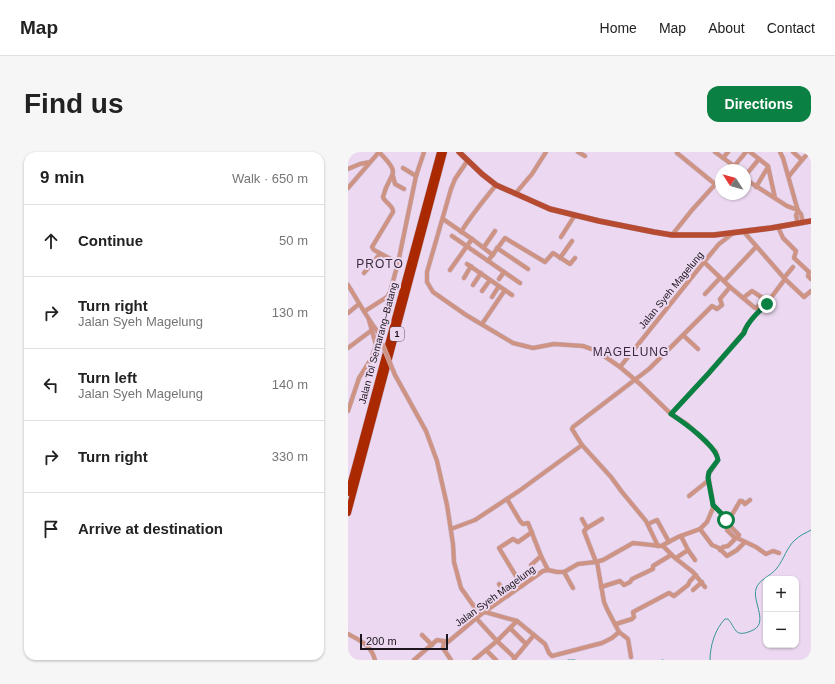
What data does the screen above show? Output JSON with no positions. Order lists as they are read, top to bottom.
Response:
{
  "streets": {
    "highway": ["1", "Jalan Tol Semarang–Batang"],
    "street": ["Jalan Syeh Magelung"]
  },
  "districts": ["PROTO", "MAGELUNG"],
  "scale_bar": "200 m",
  "north": "top left",
  "page": {
    "header": "Map",
    "nav": [
      "Home",
      "Map",
      "About",
      "Contact"
    ],
    "buttons": "Directions",
    "title": "Find us",
    "heading": ["9 min", "Walk · 650 m"],
    "list": [
      ["Continue", "50 m"],
      ["Turn right", "Jalan Syeh Magelung", "130 m"],
      ["Turn left", "Jalan Syeh Magelung", "140 m"],
      ["Turn right", "330 m"],
      "Arrive at destination"
    ],
    "map_buttons": ["+", "−"],
    "scale": "200 m"
  }
}
